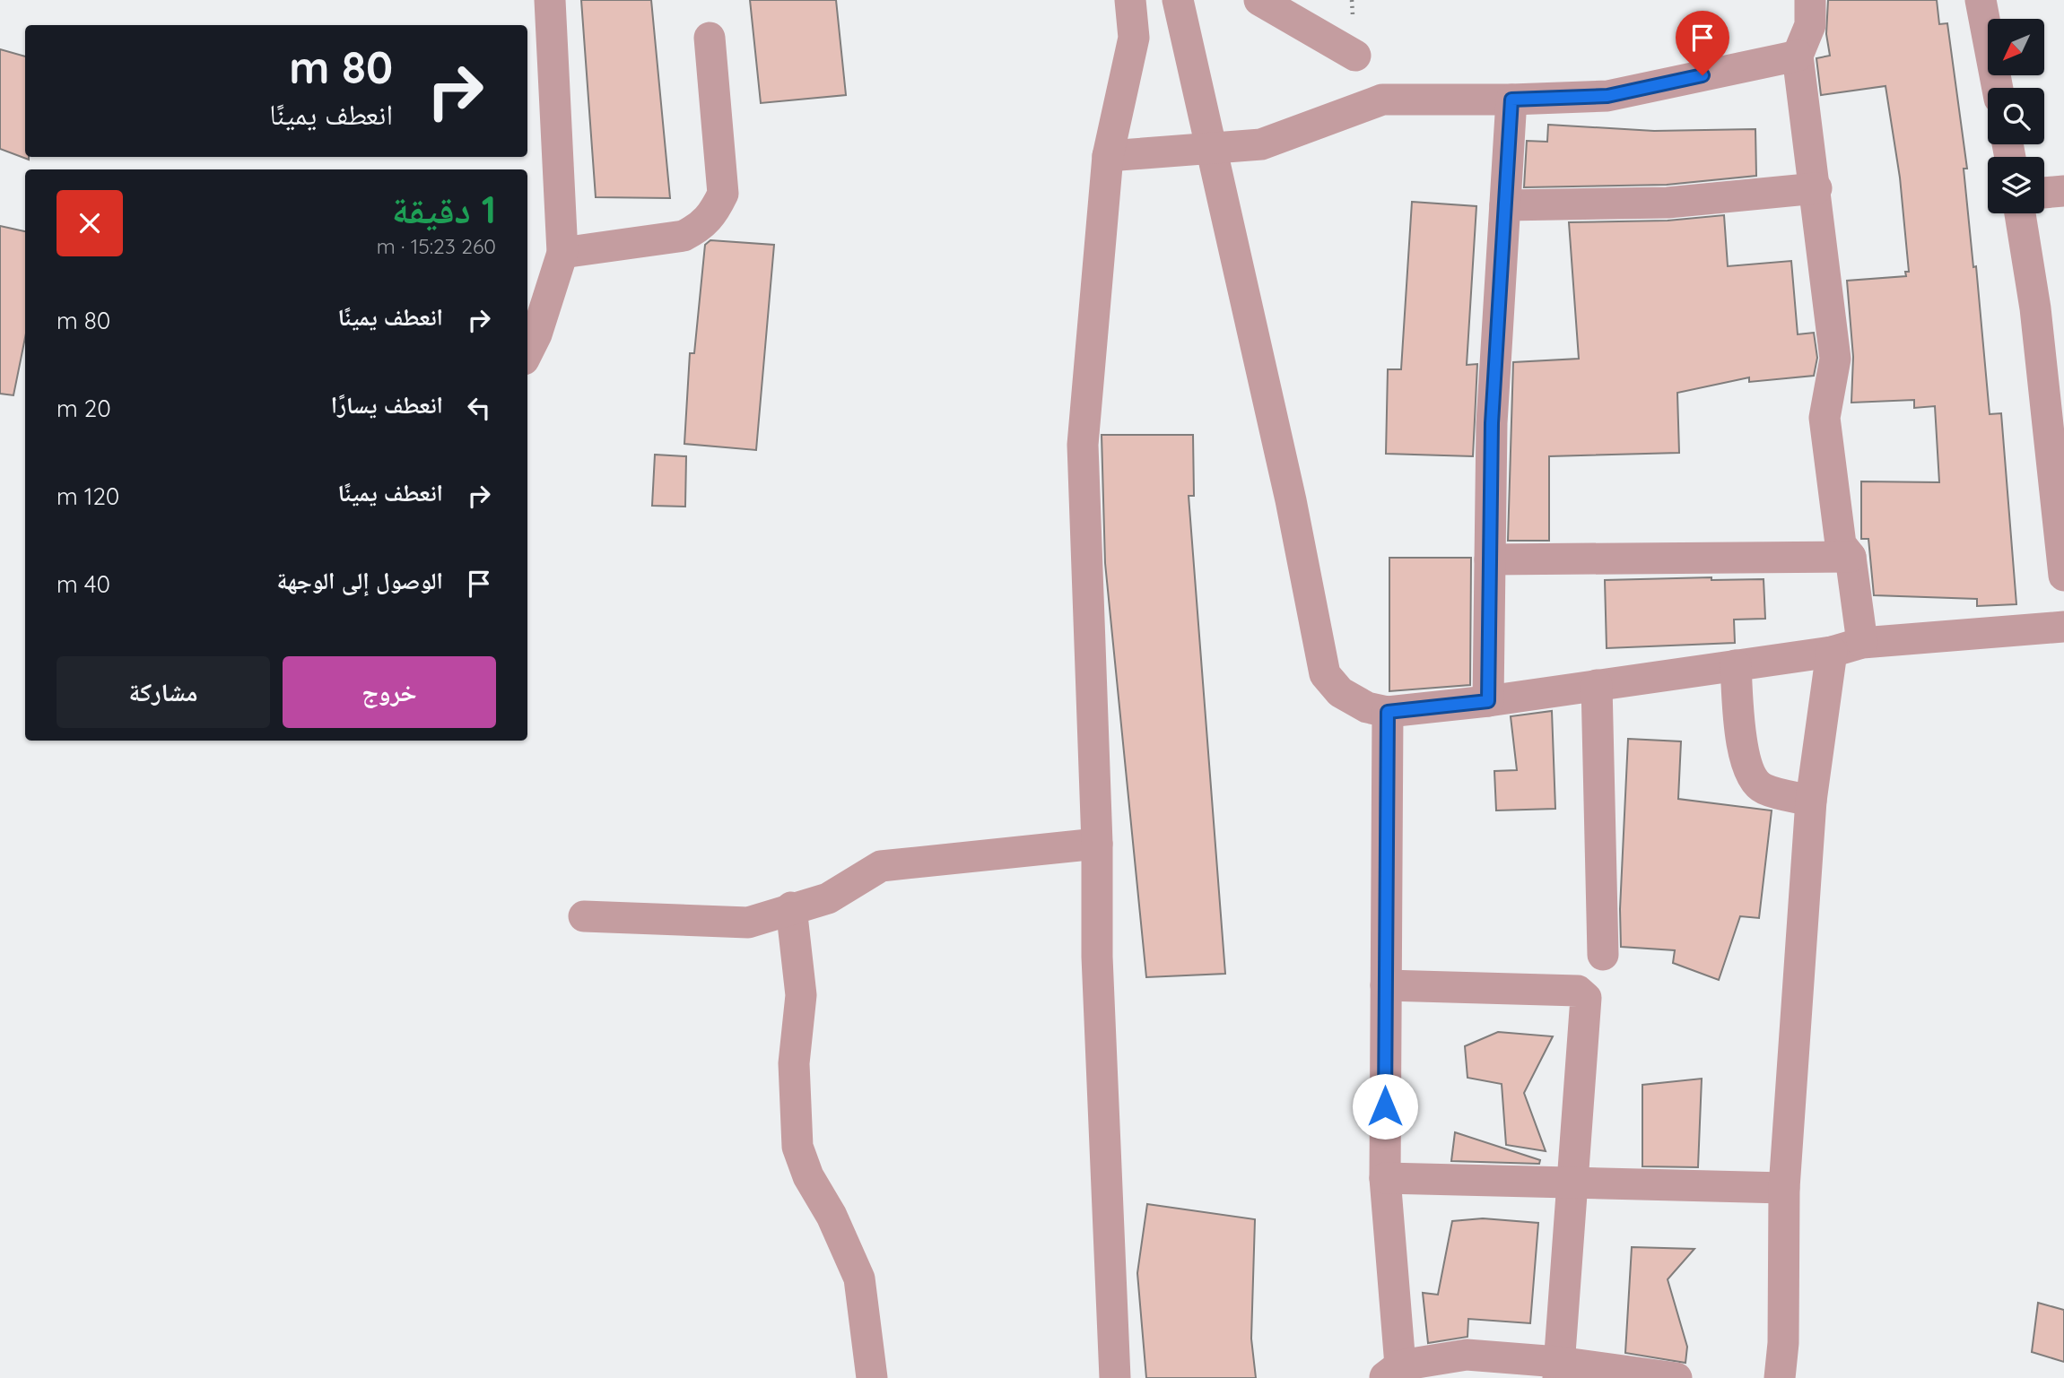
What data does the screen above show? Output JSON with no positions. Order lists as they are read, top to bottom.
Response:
{
  "north": "bottom left",
  "page": {
    "turn": ["80 m", "انعطف يمينًا"],
    "heading": ["1 دقيقة", "260 m · 15:23"],
    "list": [
      {
        "name": "انعطف يمينًا",
        "value": "80 m"
      },
      {
        "name": "انعطف يسارًا",
        "value": "20 m"
      },
      {
        "name": "انعطف يمينًا",
        "value": "120 m"
      },
      {
        "name": "الوصول إلى الوجهة",
        "value": "40 m"
      }
    ],
    "buttons": ["خروج", "مشاركة"]
  }
}
